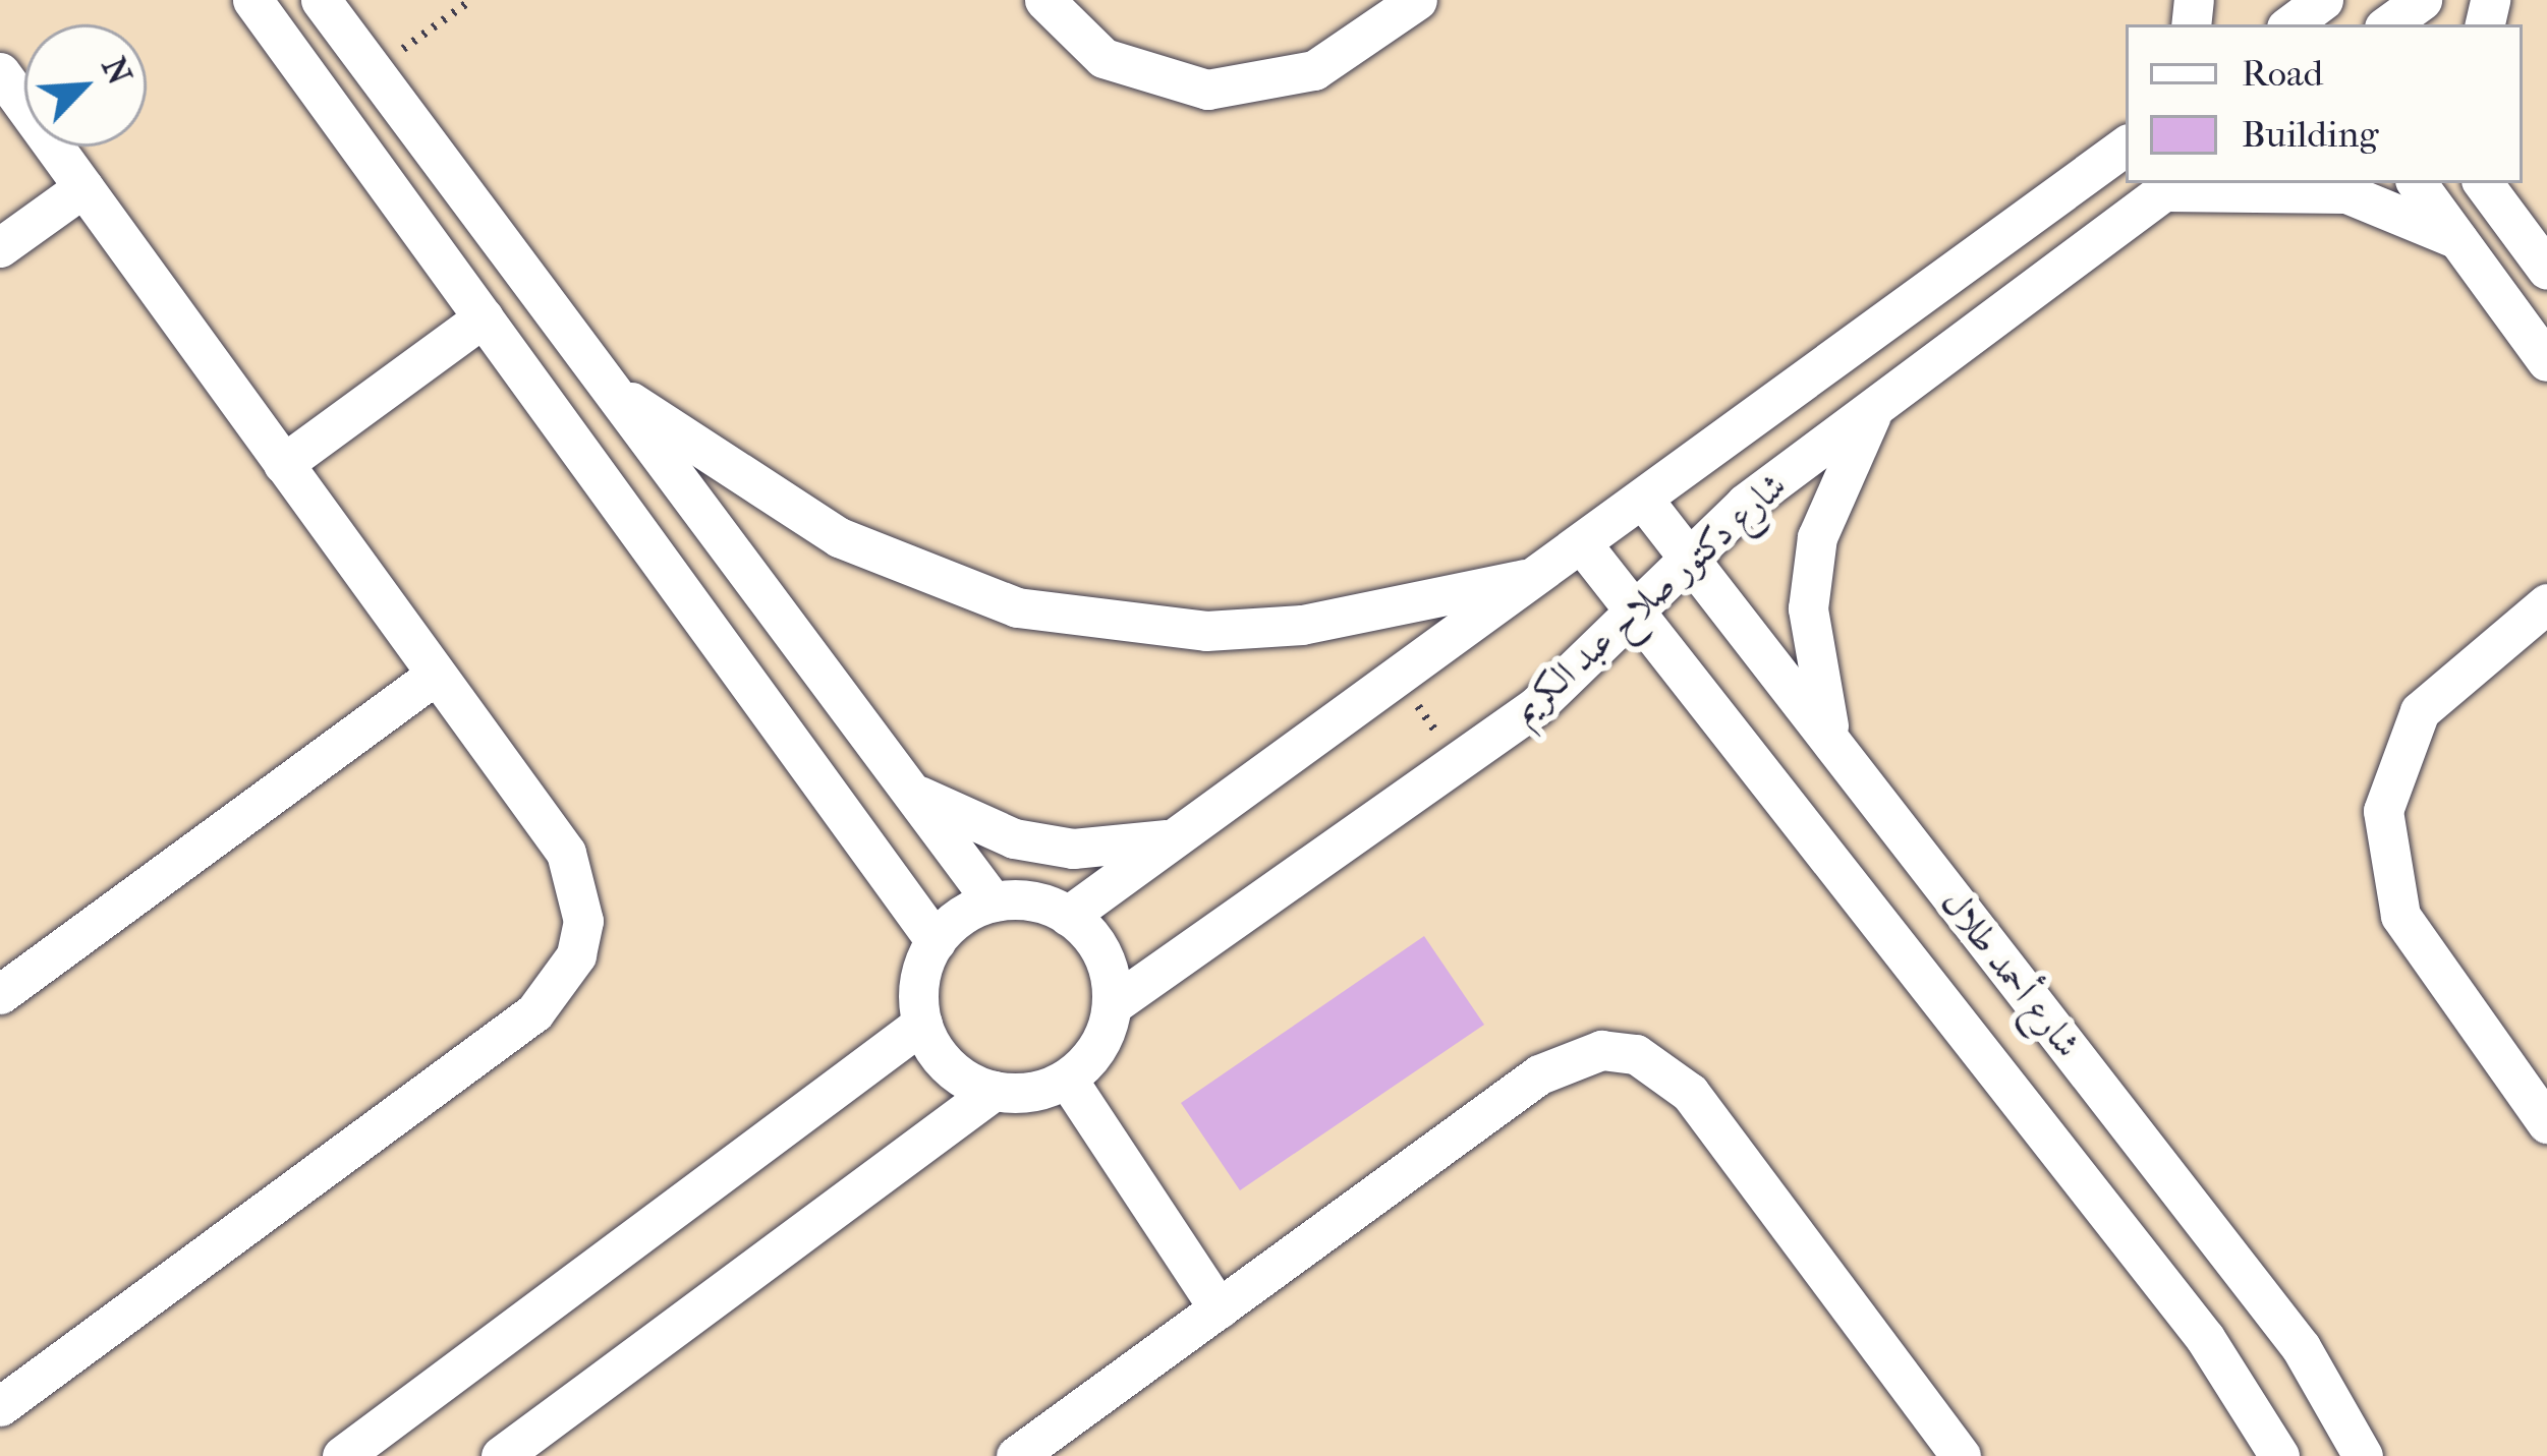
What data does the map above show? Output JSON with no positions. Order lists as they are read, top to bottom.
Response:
{
  "streets": {
    "street": ["شارع دكتور صلاح عبد الكريم", "شارع أحمد طلال"]
  },
  "crossings": [
    ["شارع دكتور صلاح عبد الكريم", "شارع أحمد طلال"]
  ],
  "legend": ["Road", "Building"],
  "north": "top right"
}
